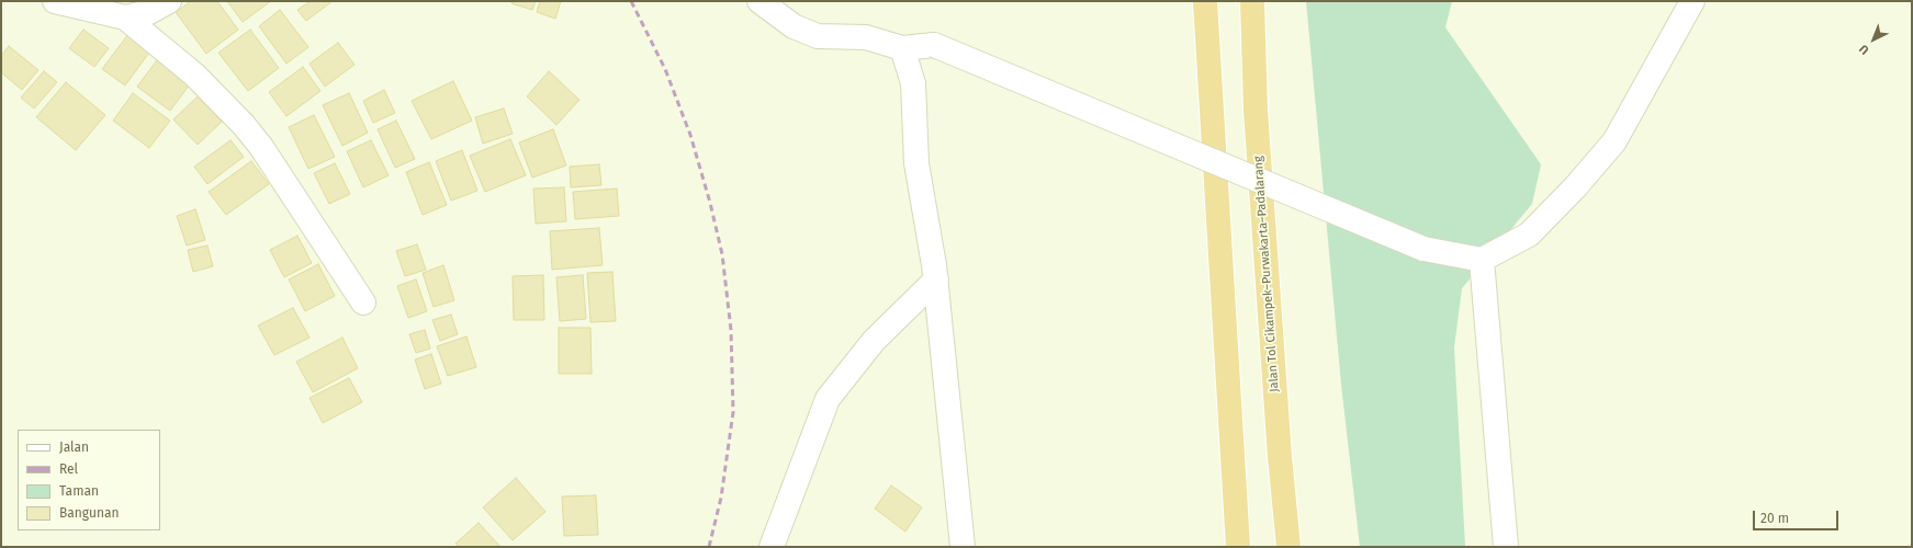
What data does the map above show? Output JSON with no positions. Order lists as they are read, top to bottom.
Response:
{
  "streets": {
    "highway": ["Jalan Tol Cikampek–Purwakarta–Padalarang"]
  },
  "legend": [
    "Jalan",
    "Rel",
    "Taman",
    "Bangunan"
  ],
  "scale_bar": "20 m",
  "north": "bottom left"
}
